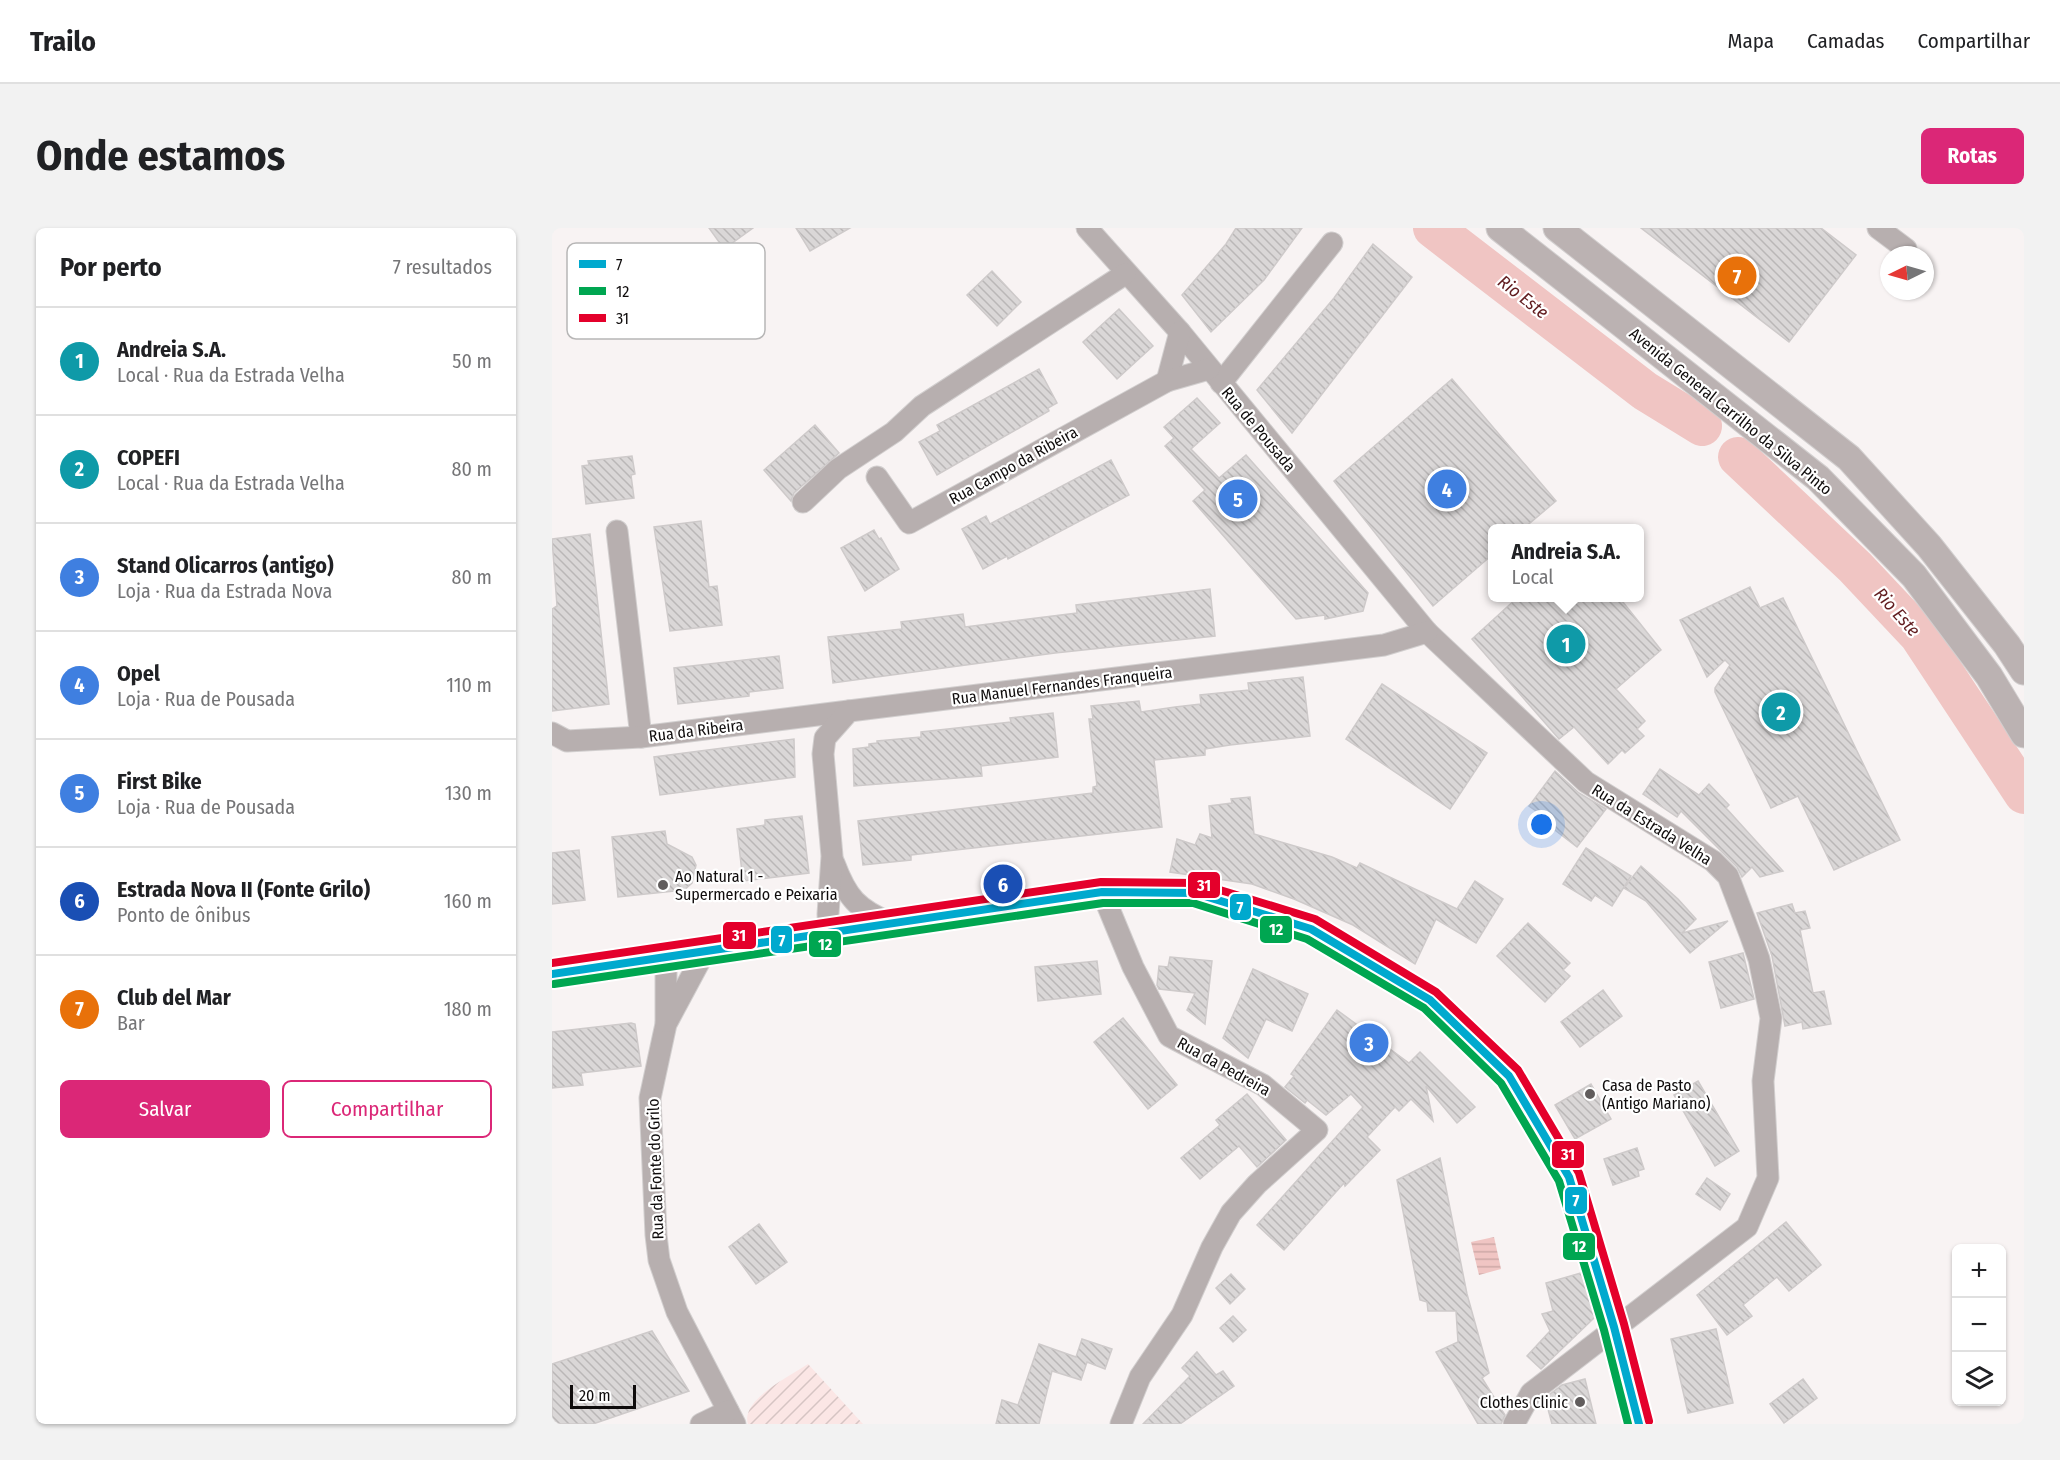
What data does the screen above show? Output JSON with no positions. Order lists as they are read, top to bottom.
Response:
{
  "streets": {
    "main road": ["Avenida General Carrilho da Silva Pinto"],
    "street": [
      "Rua de Pousada",
      "Rua Campo da Ribeira",
      "Rua Manuel Fernandes Franqueira",
      "Rua da Ribeira",
      "Rua da Estrada Velha",
      "Rua da Pedreira",
      "Rua da Fonte do Grilo"
    ]
  },
  "crossings": [
    ["Rua de Pousada", "Rua Campo da Ribeira"],
    ["Rua de Pousada", "Rua Manuel Fernandes Franqueira"],
    ["Rua de Pousada", "Rua da Estrada Velha"],
    ["Rua Manuel Fernandes Franqueira", "Rua da Ribeira"],
    ["Rua Manuel Fernandes Franqueira", "Rua da Estrada Velha"]
  ],
  "water": ["Rio Este"],
  "places": ["Ao Natural 1 - Supermercado e Peixaria", "Casa de Pasto (Antigo Mariano)", "Clothes Clinic"],
  "lines": ["transit line 31", "transit line 7", "transit line 12"],
  "legend": ["7", "12", "31"],
  "scale_bar": "20 m",
  "north": "left",
  "page": {
    "header": "Trailo",
    "nav": ["Mapa", "Camadas", "Compartilhar"],
    "buttons": [
      "Rotas",
      ["Salvar", "Compartilhar"]
    ],
    "title": "Onde estamos",
    "heading": ["Por perto", "7 resultados"],
    "pins": [
      "7",
      "4",
      "5",
      "1",
      "2",
      "6",
      "3"
    ],
    "list": [
      {
        "mark": "1",
        "name": "Andreia S.A.",
        "note": "Local · Rua da Estrada Velha",
        "value": "50 m"
      },
      {
        "mark": "2",
        "name": "COPEFI",
        "note": "Local · Rua da Estrada Velha",
        "value": "80 m"
      },
      {
        "mark": "3",
        "name": "Stand Olicarros (antigo)",
        "note": "Loja · Rua da Estrada Nova",
        "value": "80 m"
      },
      {
        "mark": "4",
        "name": "Opel",
        "note": "Loja · Rua de Pousada",
        "value": "110 m"
      },
      {
        "mark": "5",
        "name": "First Bike",
        "note": "Loja · Rua de Pousada",
        "value": "130 m"
      },
      {
        "mark": "6",
        "name": "Estrada Nova II (Fonte Grilo)",
        "note": "Ponto de ônibus",
        "value": "160 m"
      },
      {
        "mark": "7",
        "name": "Club del Mar",
        "note": "Bar",
        "value": "180 m"
      }
    ],
    "popup": ["Andreia S.A.", "Local"],
    "map_buttons": ["+", "−"],
    "scale": "20 m"
  }
}
